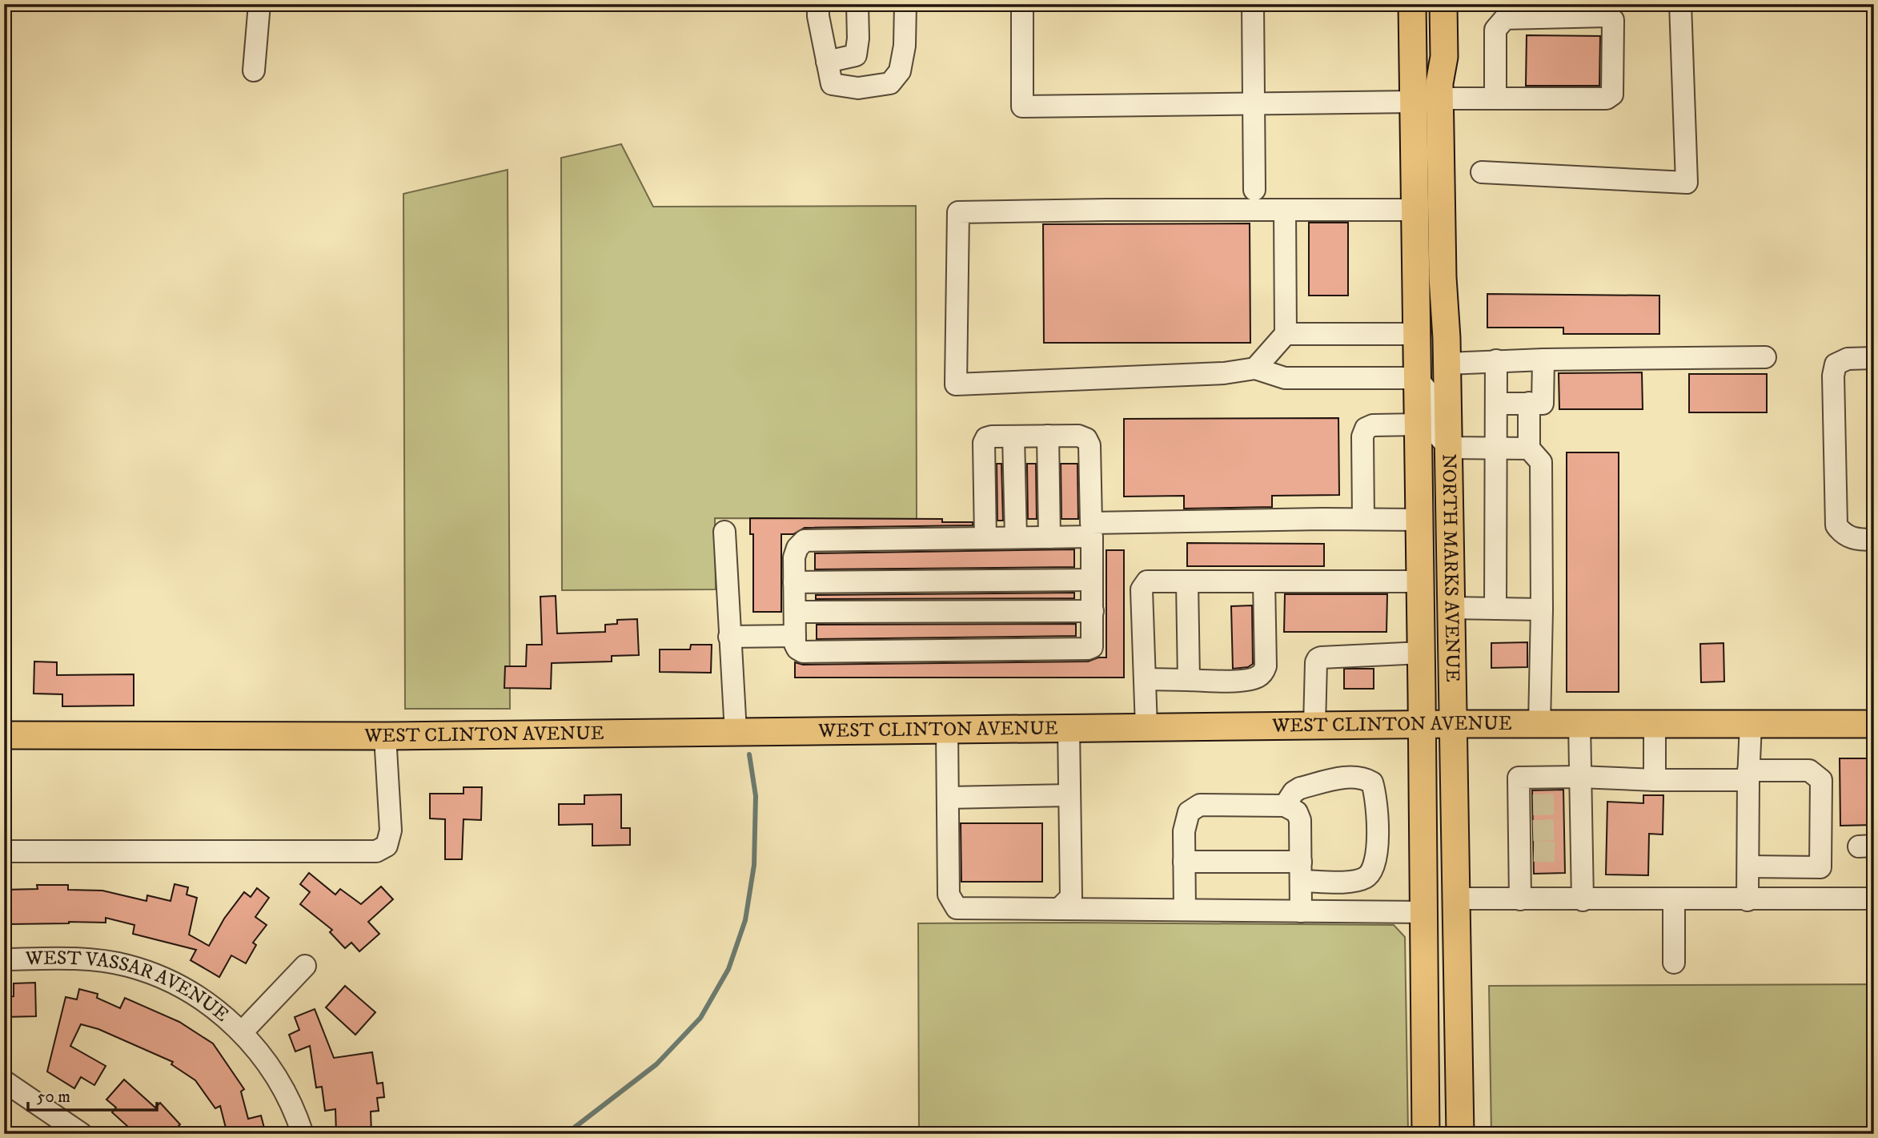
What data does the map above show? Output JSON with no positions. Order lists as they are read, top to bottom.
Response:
{
  "streets": {
    "main road": ["NORTH MARKS AVENUE", "WEST CLINTON AVENUE"],
    "street": ["WEST VASSAR AVENUE"]
  },
  "crossings": [
    ["NORTH MARKS AVENUE", "WEST CLINTON AVENUE"]
  ],
  "scale_bar": "50 m"
}
